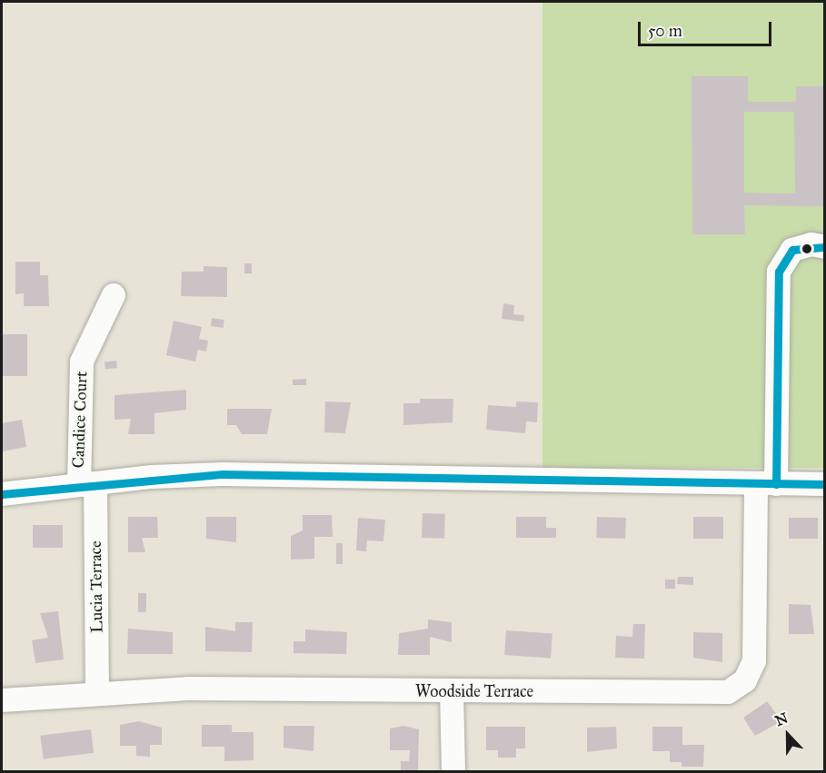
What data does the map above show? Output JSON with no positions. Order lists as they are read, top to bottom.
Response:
{
  "streets": {
    "street": ["Candice Court", "Lucia Terrace", "Woodside Terrace"]
  },
  "crossings": [
    ["Candice Court", "Lucia Terrace"],
    ["Lucia Terrace", "Woodside Terrace"]
  ],
  "scale_bar": "50 m",
  "north": "top"
}
